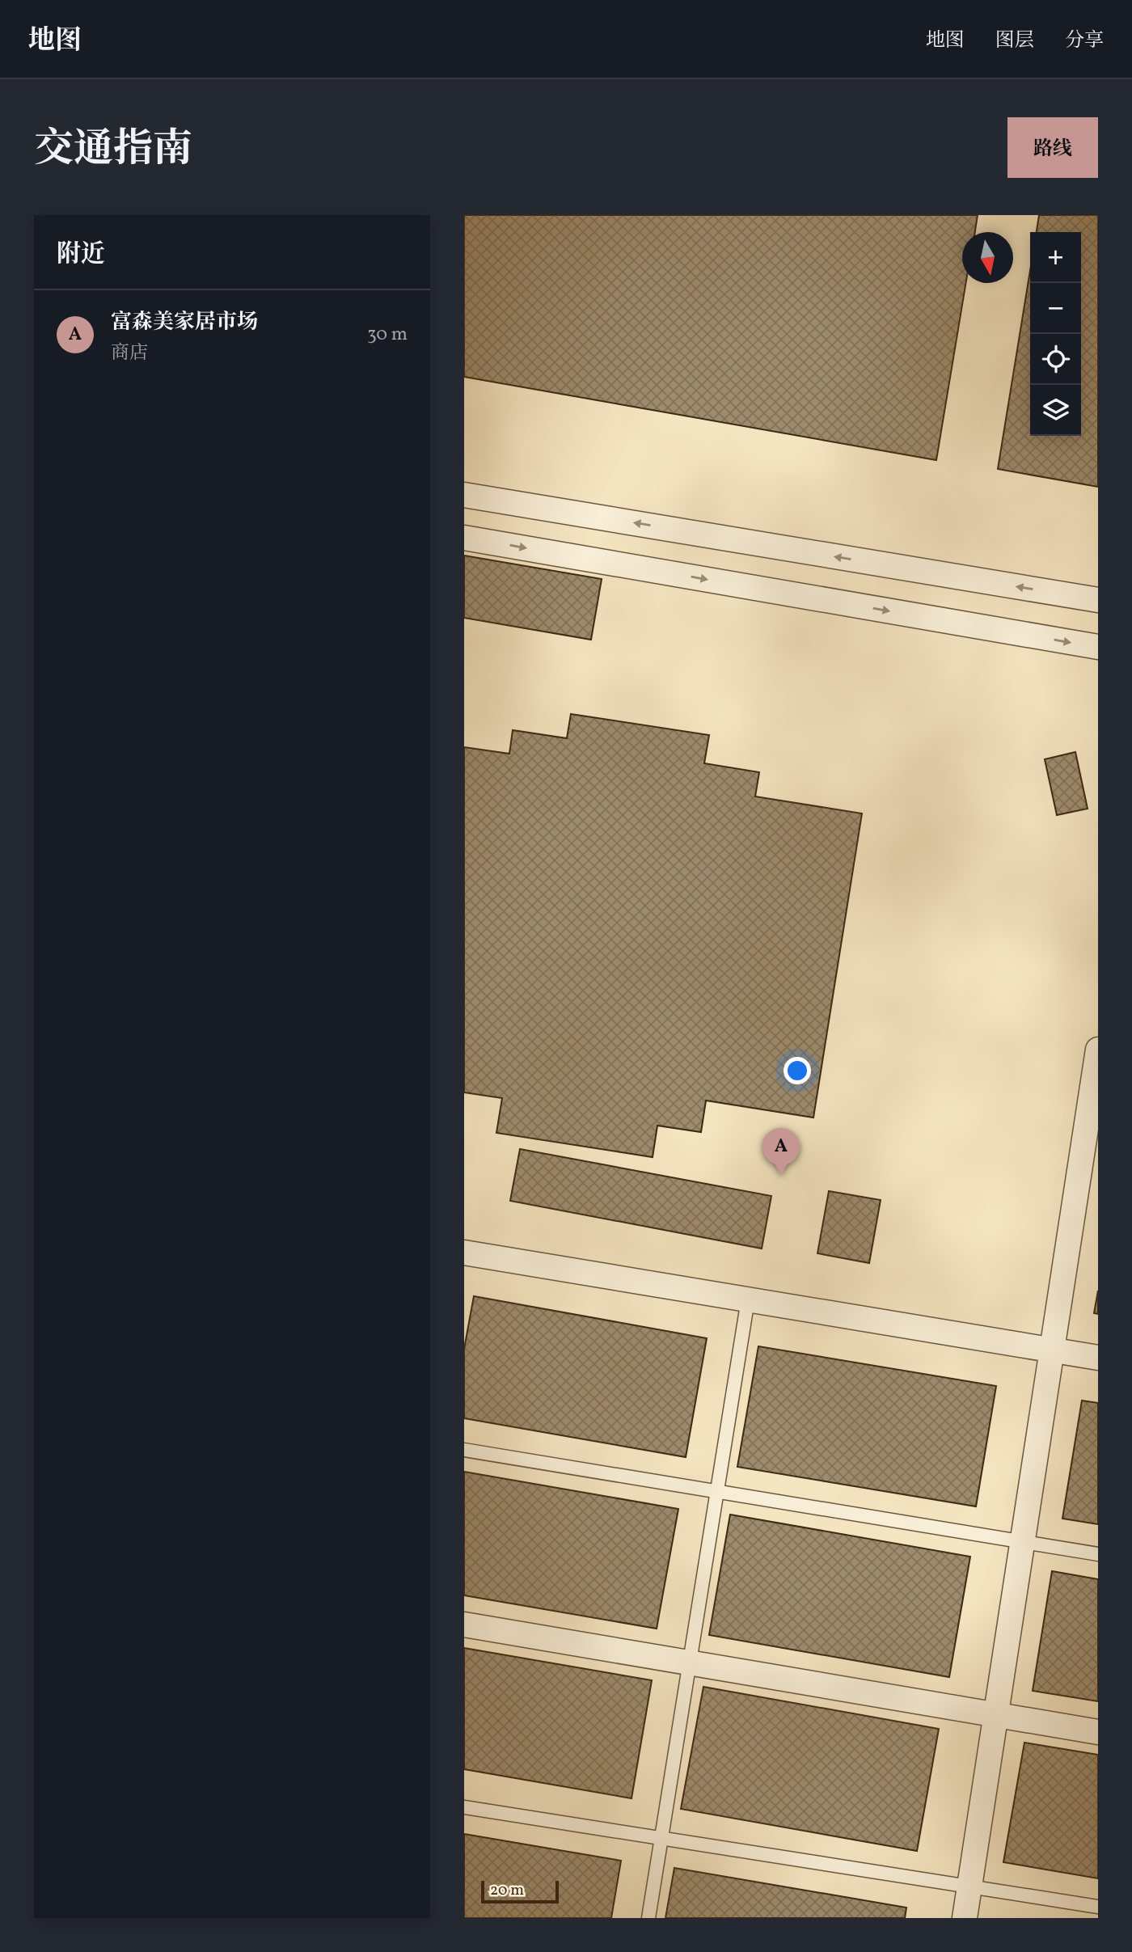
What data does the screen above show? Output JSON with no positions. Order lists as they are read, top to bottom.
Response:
{
  "scale_bar": "20 m",
  "north": "bottom",
  "page": {
    "header": "地图",
    "nav": ["地图", "图层", "分享"],
    "title": "交通指南",
    "buttons": "路线",
    "heading": "附近",
    "map_buttons": ["+", "−"],
    "list": [
      {
        "mark": "A",
        "name": "富森美家居市场",
        "note": "商店",
        "value": "30 m"
      }
    ],
    "pins": "A",
    "scale": "20 m"
  }
}
